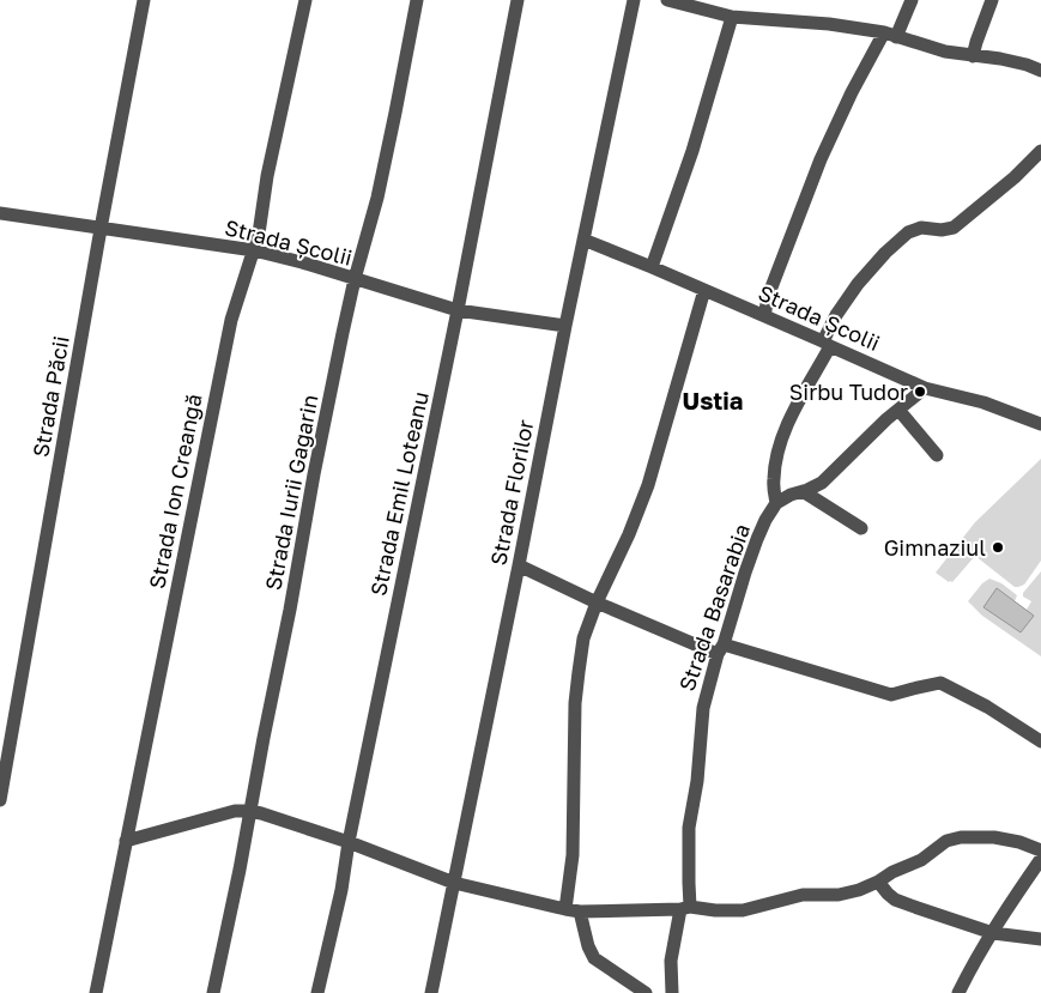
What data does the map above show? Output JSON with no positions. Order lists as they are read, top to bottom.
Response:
{
  "streets": {
    "street": [
      "Strada Școlii",
      "Strada Păcii",
      "Strada Ion Creangă",
      "Strada Iurii Gagarin",
      "Strada Florilor",
      "Strada Emil Loteanu",
      "Strada Basarabia"
    ]
  },
  "crossings": [
    ["Strada Școlii", "Strada Păcii"],
    ["Strada Școlii", "Strada Ion Creangă"],
    ["Strada Școlii", "Strada Iurii Gagarin"],
    ["Strada Școlii", "Strada Florilor"],
    ["Strada Școlii", "Strada Emil Loteanu"]
  ],
  "districts": ["Ustia"],
  "places": ["Sirbu Tudor", "Gimnaziul"]
}
